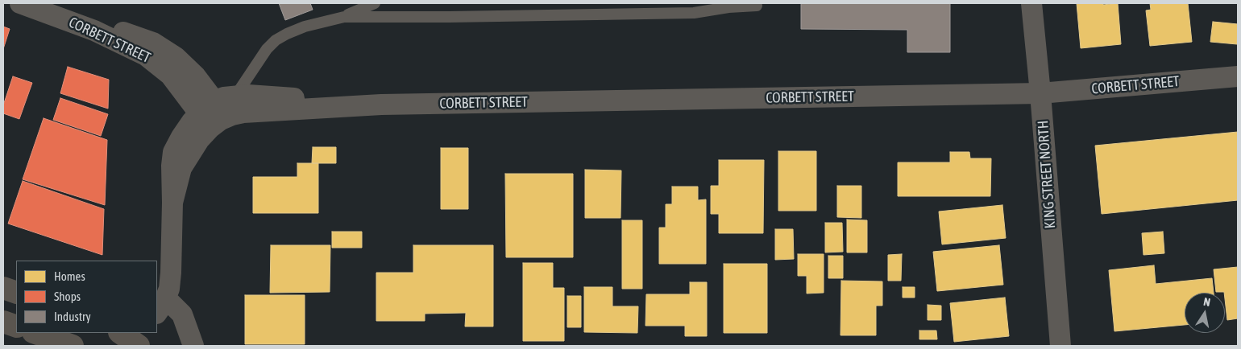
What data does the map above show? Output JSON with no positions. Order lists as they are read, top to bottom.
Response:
{
  "streets": {
    "street": ["CORBETT STREET", "KING STREET NORTH"]
  },
  "crossings": [
    ["CORBETT STREET", "KING STREET NORTH"]
  ],
  "legend": ["Homes", "Shops", "Industry"],
  "north": "top"
}
